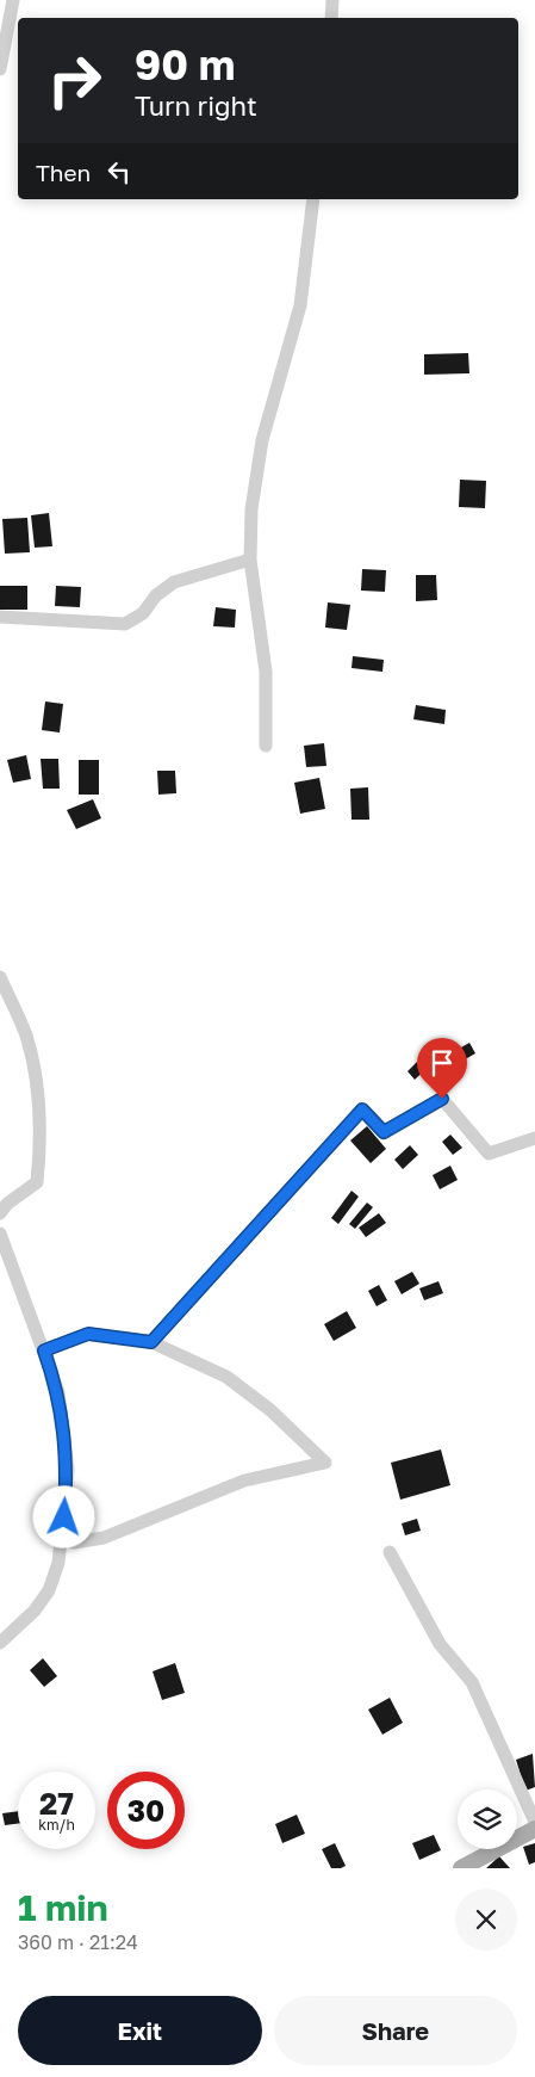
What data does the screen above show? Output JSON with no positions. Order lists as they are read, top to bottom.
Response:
{
  "page": {
    "turn": ["90 m", "Turn right"],
    "then": "Then",
    "speed": "27 km/h",
    "limit": "30",
    "heading": ["1 min", "360 m · 21:24"],
    "buttons": ["Exit", "Share"]
  }
}
